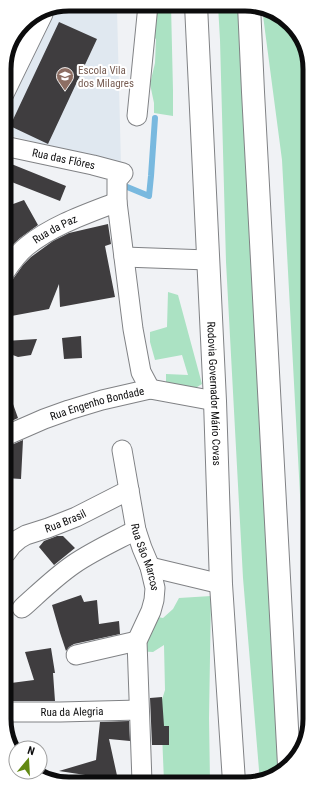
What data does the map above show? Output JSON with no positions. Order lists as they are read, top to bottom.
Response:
{
  "streets": {
    "highway": ["Rodovia Governador Mário Covas"],
    "street": [
      "Rua das Flôres",
      "Rua da Paz",
      "Rua Engenho Bondade",
      "Rua Brasil",
      "Rua São Marcos",
      "Rua da Alegria"
    ]
  },
  "crossings": [
    ["Rua das Flôres", "Rua da Paz"],
    ["Rodovia Governador Mário Covas", "Rua Engenho Bondade"],
    ["Rua Brasil", "Rua São Marcos"],
    ["Rua São Marcos", "Rua da Alegria"]
  ],
  "places": {
    "school or university": ["Escola Vila dos Milagres"]
  },
  "north": "top"
}
